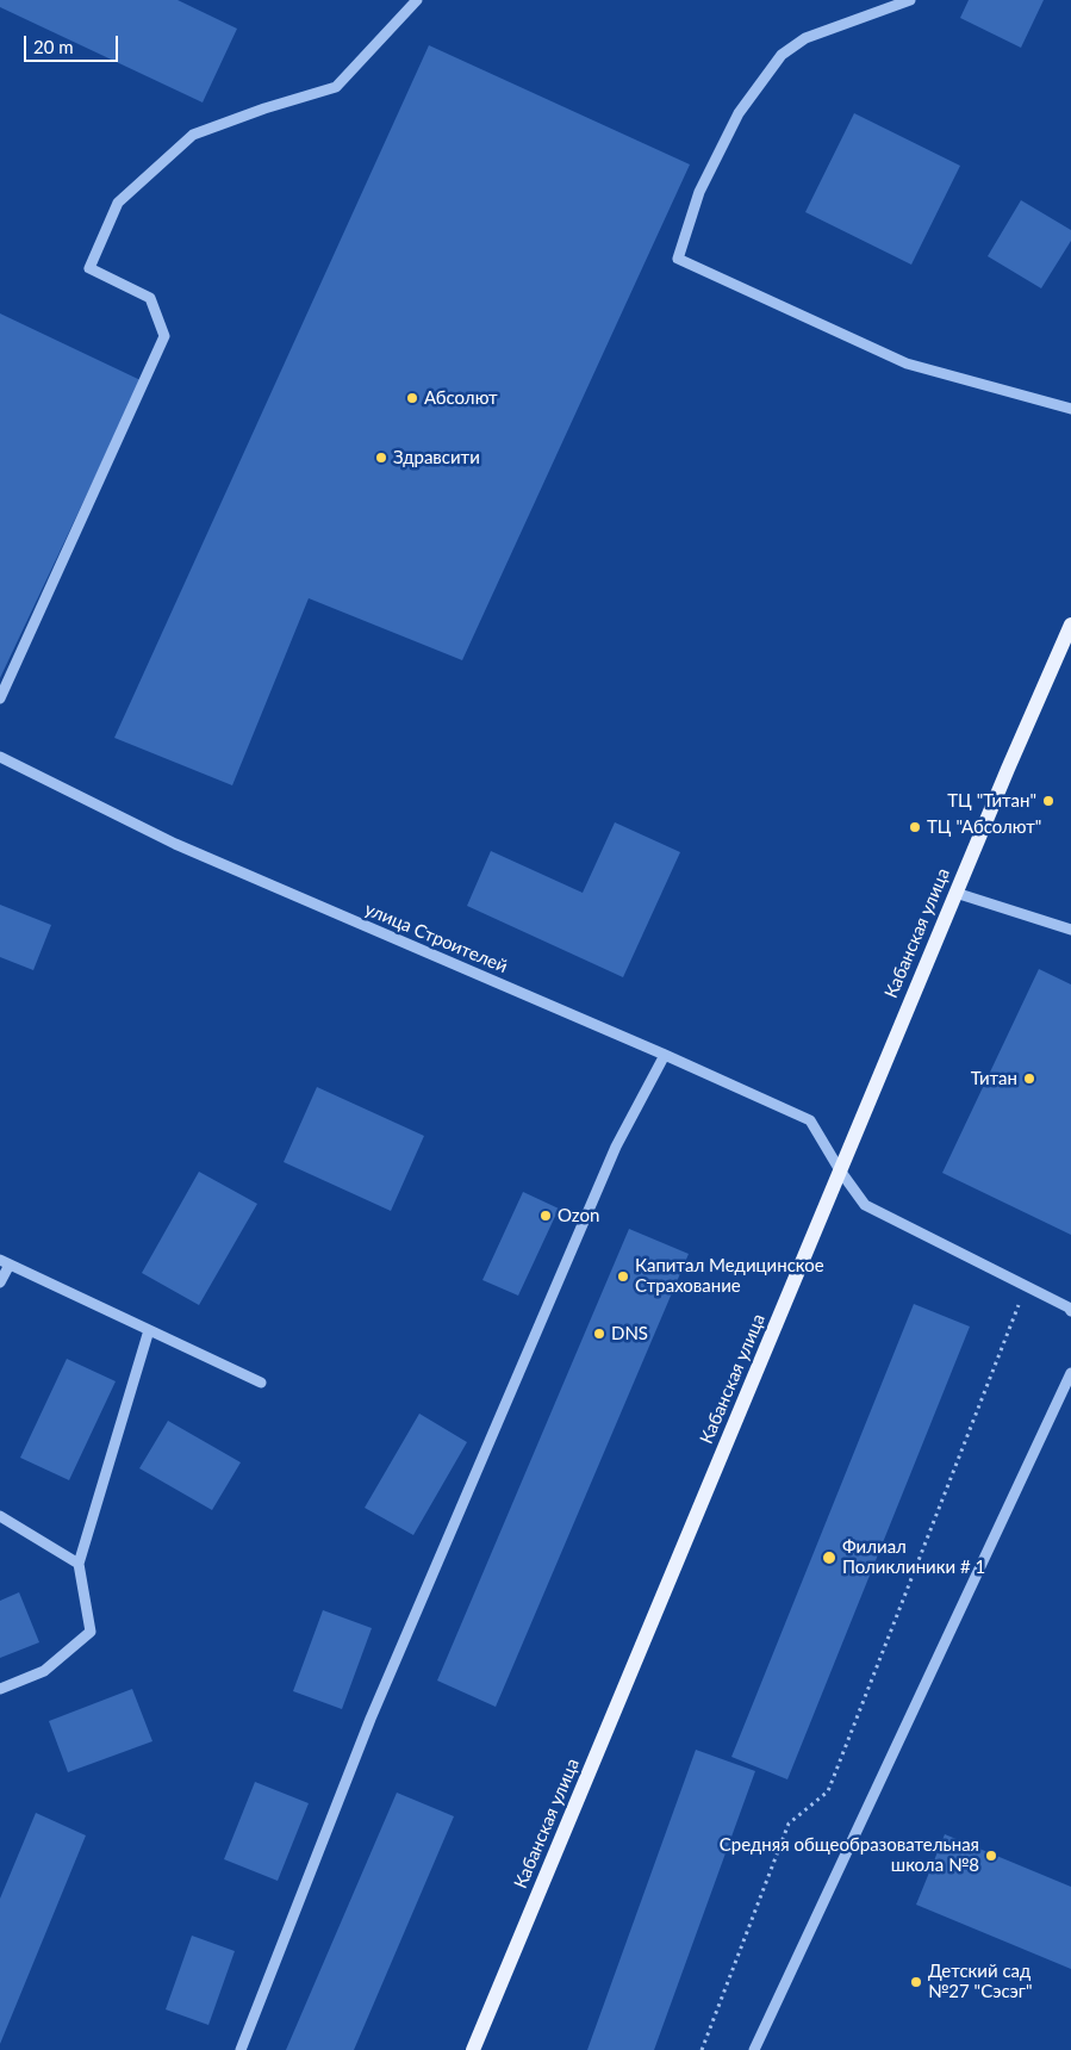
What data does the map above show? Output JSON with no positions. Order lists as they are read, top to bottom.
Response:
{
  "streets": {
    "main road": ["Кабанская улица"],
    "street": ["улица Строителей"]
  },
  "crossings": [
    ["Кабанская улица", "улица Строителей"]
  ],
  "places": [
    "Абсолют",
    "Здравсити",
    "ТЦ \"Титан\"",
    "ТЦ \"Абсолют\"",
    "Титан",
    "Ozon",
    "Капитал Медицинское Страхование",
    "DNS",
    "Филиал Поликлиники # 1",
    "Средняя общеобразовательная школа №8",
    "Детский сад №27 \"Сэсэг\""
  ],
  "scale_bar": "20 m"
}
